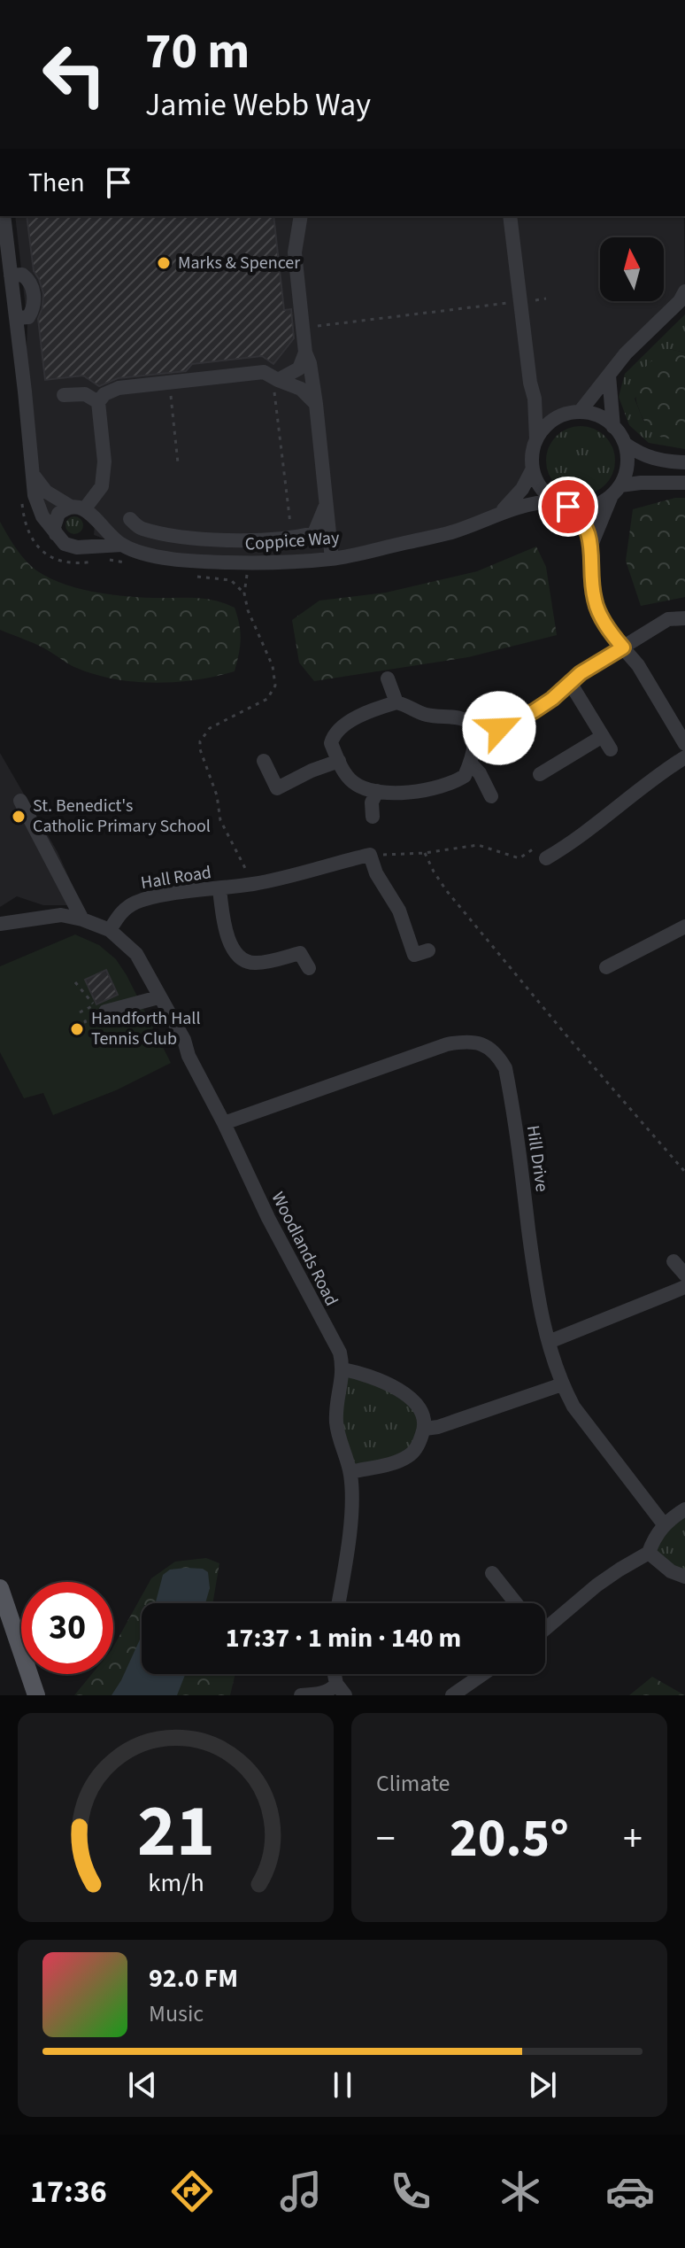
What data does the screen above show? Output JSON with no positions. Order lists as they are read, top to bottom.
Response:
{
  "streets": {
    "street": [
      "Coppice Way",
      "Hall Road",
      "Hill Drive",
      "Woodlands Road"
    ]
  },
  "crossings": [
    ["Hall Road", "Woodlands Road"],
    ["Hill Drive", "Woodlands Road"]
  ],
  "places": ["Marks & Spencer", "St. Benedict's Catholic Primary School", "Handforth Hall Tennis Club"],
  "north": "top",
  "page": {
    "turn": ["70 m", "Jamie Webb Way"],
    "then": "Then",
    "limit": "30",
    "trip": "17:37 · 1 min · 140 m",
    "tile": "Climate",
    "heat": ["−", "20.5°", "+"],
    "song": ["92.0 FM", "Music"],
    "tabs": "17:36",
    "gauge": ["21", "km/h"]
  }
}
